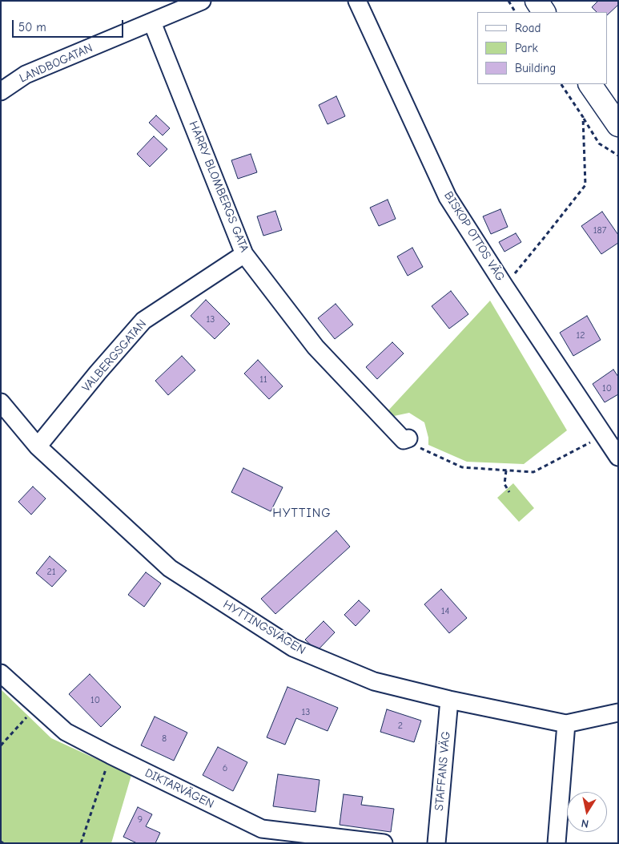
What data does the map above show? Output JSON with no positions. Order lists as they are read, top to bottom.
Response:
{
  "streets": {
    "street": [
      "LANDBOGATAN",
      "HARRY BLOMBERGS GATA",
      "BISKOP OTTOS VÄG",
      "VALBERGSGATAN",
      "HYTTINGSVÄGEN",
      "STAFFANS VÄG",
      "DIKTARVÄGEN"
    ]
  },
  "crossings": [
    ["LANDBOGATAN", "HARRY BLOMBERGS GATA"],
    ["HARRY BLOMBERGS GATA", "VALBERGSGATAN"],
    ["VALBERGSGATAN", "HYTTINGSVÄGEN"],
    ["HYTTINGSVÄGEN", "STAFFANS VÄG"]
  ],
  "districts": ["HYTTING"],
  "house_numbers": [
    "187",
    "13",
    "12",
    "11",
    "10",
    "21",
    "14",
    "10",
    "13",
    "2",
    "8",
    "6",
    "9"
  ],
  "legend": ["Road", "Park", "Building"],
  "scale_bar": "50 m",
  "north": "bottom"
}
